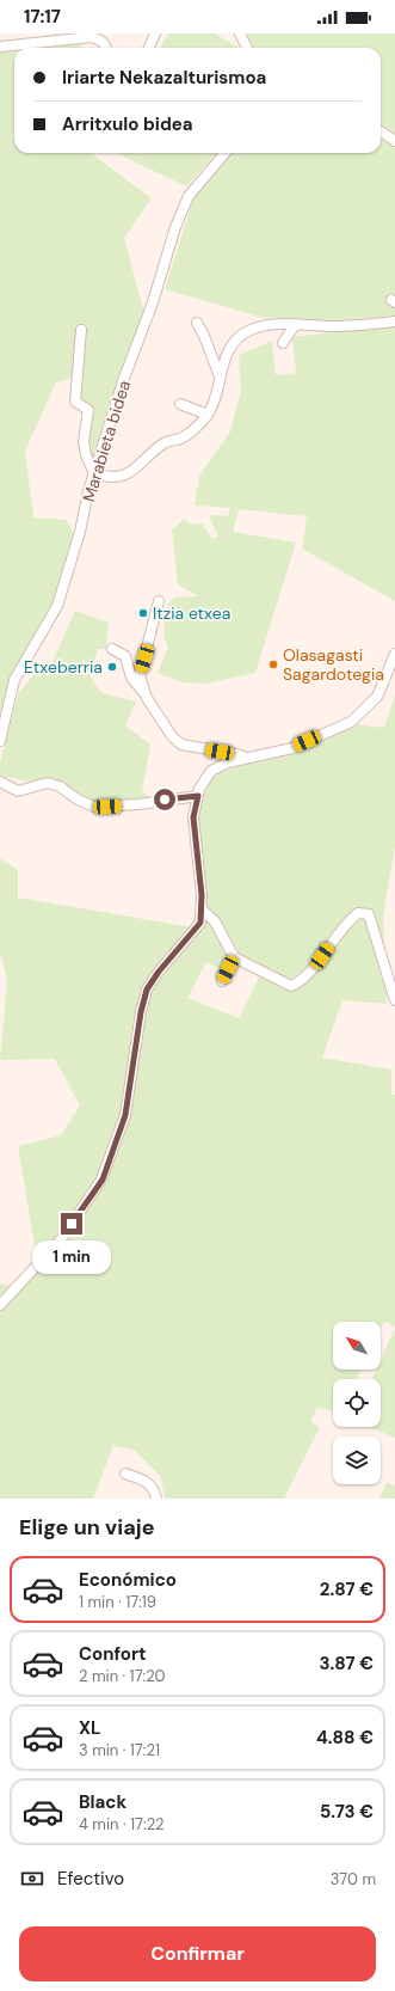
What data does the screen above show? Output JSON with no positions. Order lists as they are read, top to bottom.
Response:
{
  "streets": {
    "street": ["Marabieta bidea"]
  },
  "places": ["Itzia etxea", "Olasagasti Sagardotegia", "Etxeberria"],
  "north": "top left",
  "page": {
    "status": "17:17",
    "banner": ["Iriarte Nekazalturismoa", "Arritxulo bidea"],
    "bubble": "1 min",
    "heading": "Elige un viaje",
    "list": [
      {
        "name": "Económico",
        "note": "1 min · 17:19",
        "value": "2.87 €"
      },
      {
        "name": "Confort",
        "note": "2 min · 17:20",
        "value": "3.87 €"
      },
      {
        "name": "XL",
        "note": "3 min · 17:21",
        "value": "4.88 €"
      },
      {
        "name": "Black",
        "note": "4 min · 17:22",
        "value": "5.73 €"
      }
    ],
    "pay": ["Efectivo", "370 m"],
    "buttons": "Confirmar"
  }
}
